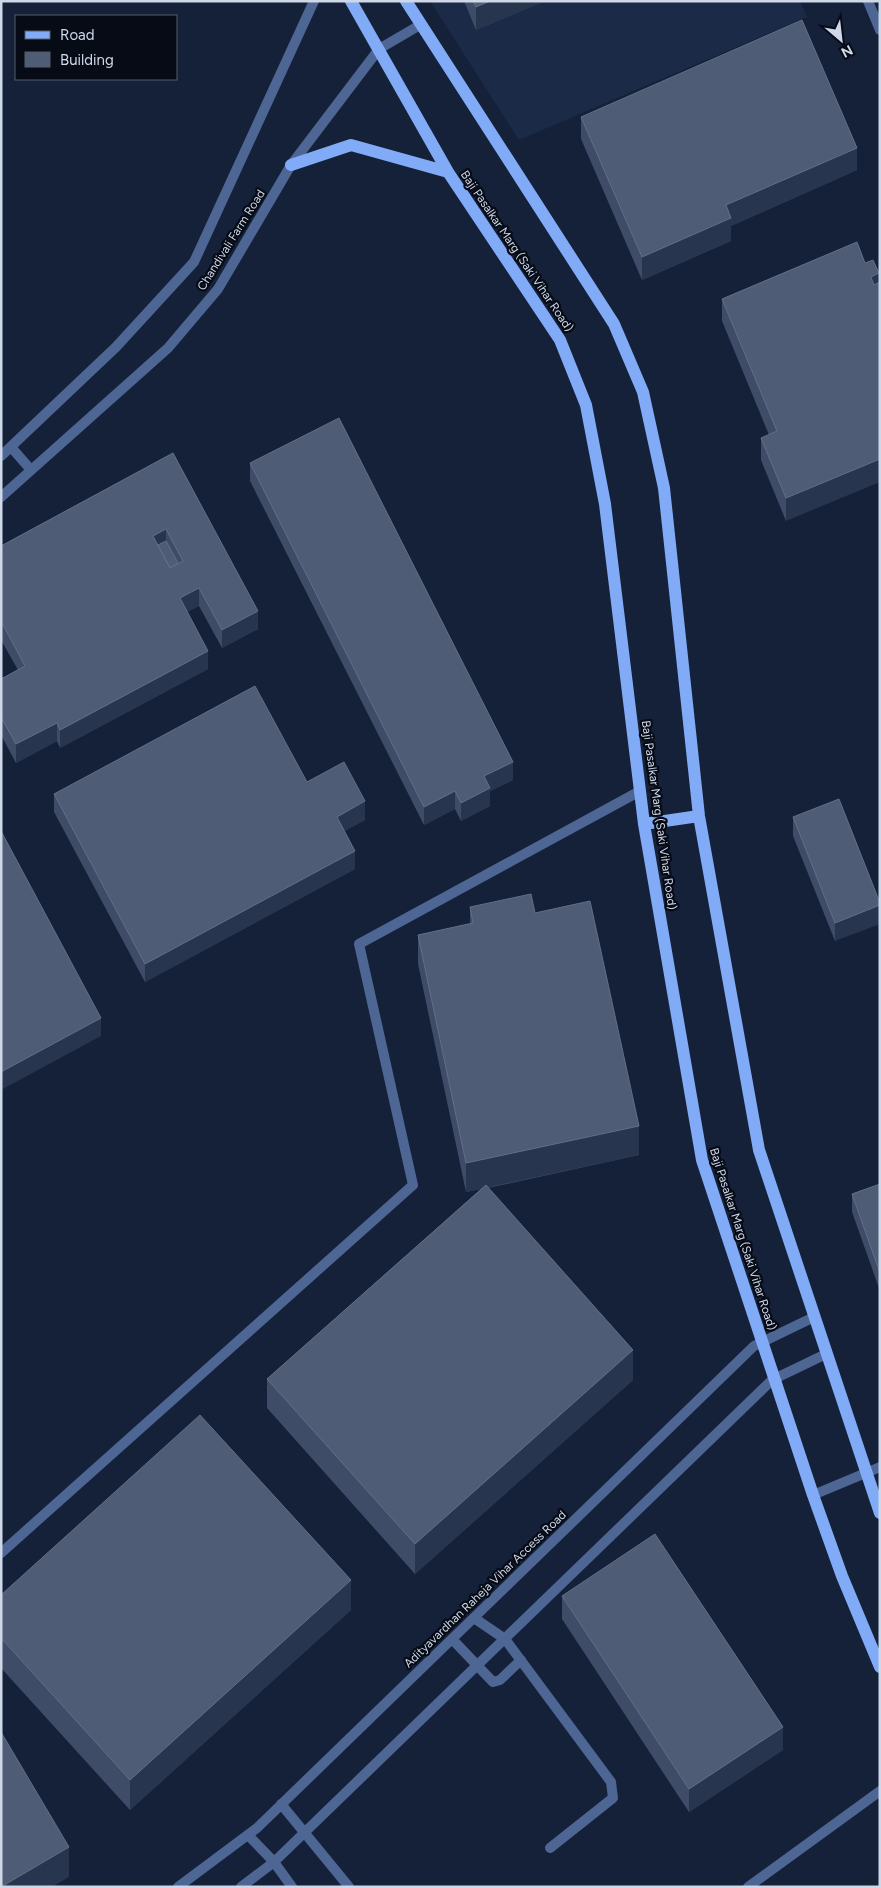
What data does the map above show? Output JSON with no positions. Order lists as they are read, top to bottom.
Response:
{
  "streets": {
    "main road": ["Baji Pasalkar Marg (Saki Vihar Road)"],
    "street": ["Chandivali Farm Road", "Adityavardhan Raheja Vihar Access Road"]
  },
  "crossings": [
    ["Chandivali Farm Road", "Baji Pasalkar Marg (Saki Vihar Road)"],
    ["Baji Pasalkar Marg (Saki Vihar Road)", "Adityavardhan Raheja Vihar Access Road"]
  ],
  "legend": ["Road", "Building"],
  "north": "bottom right"
}
